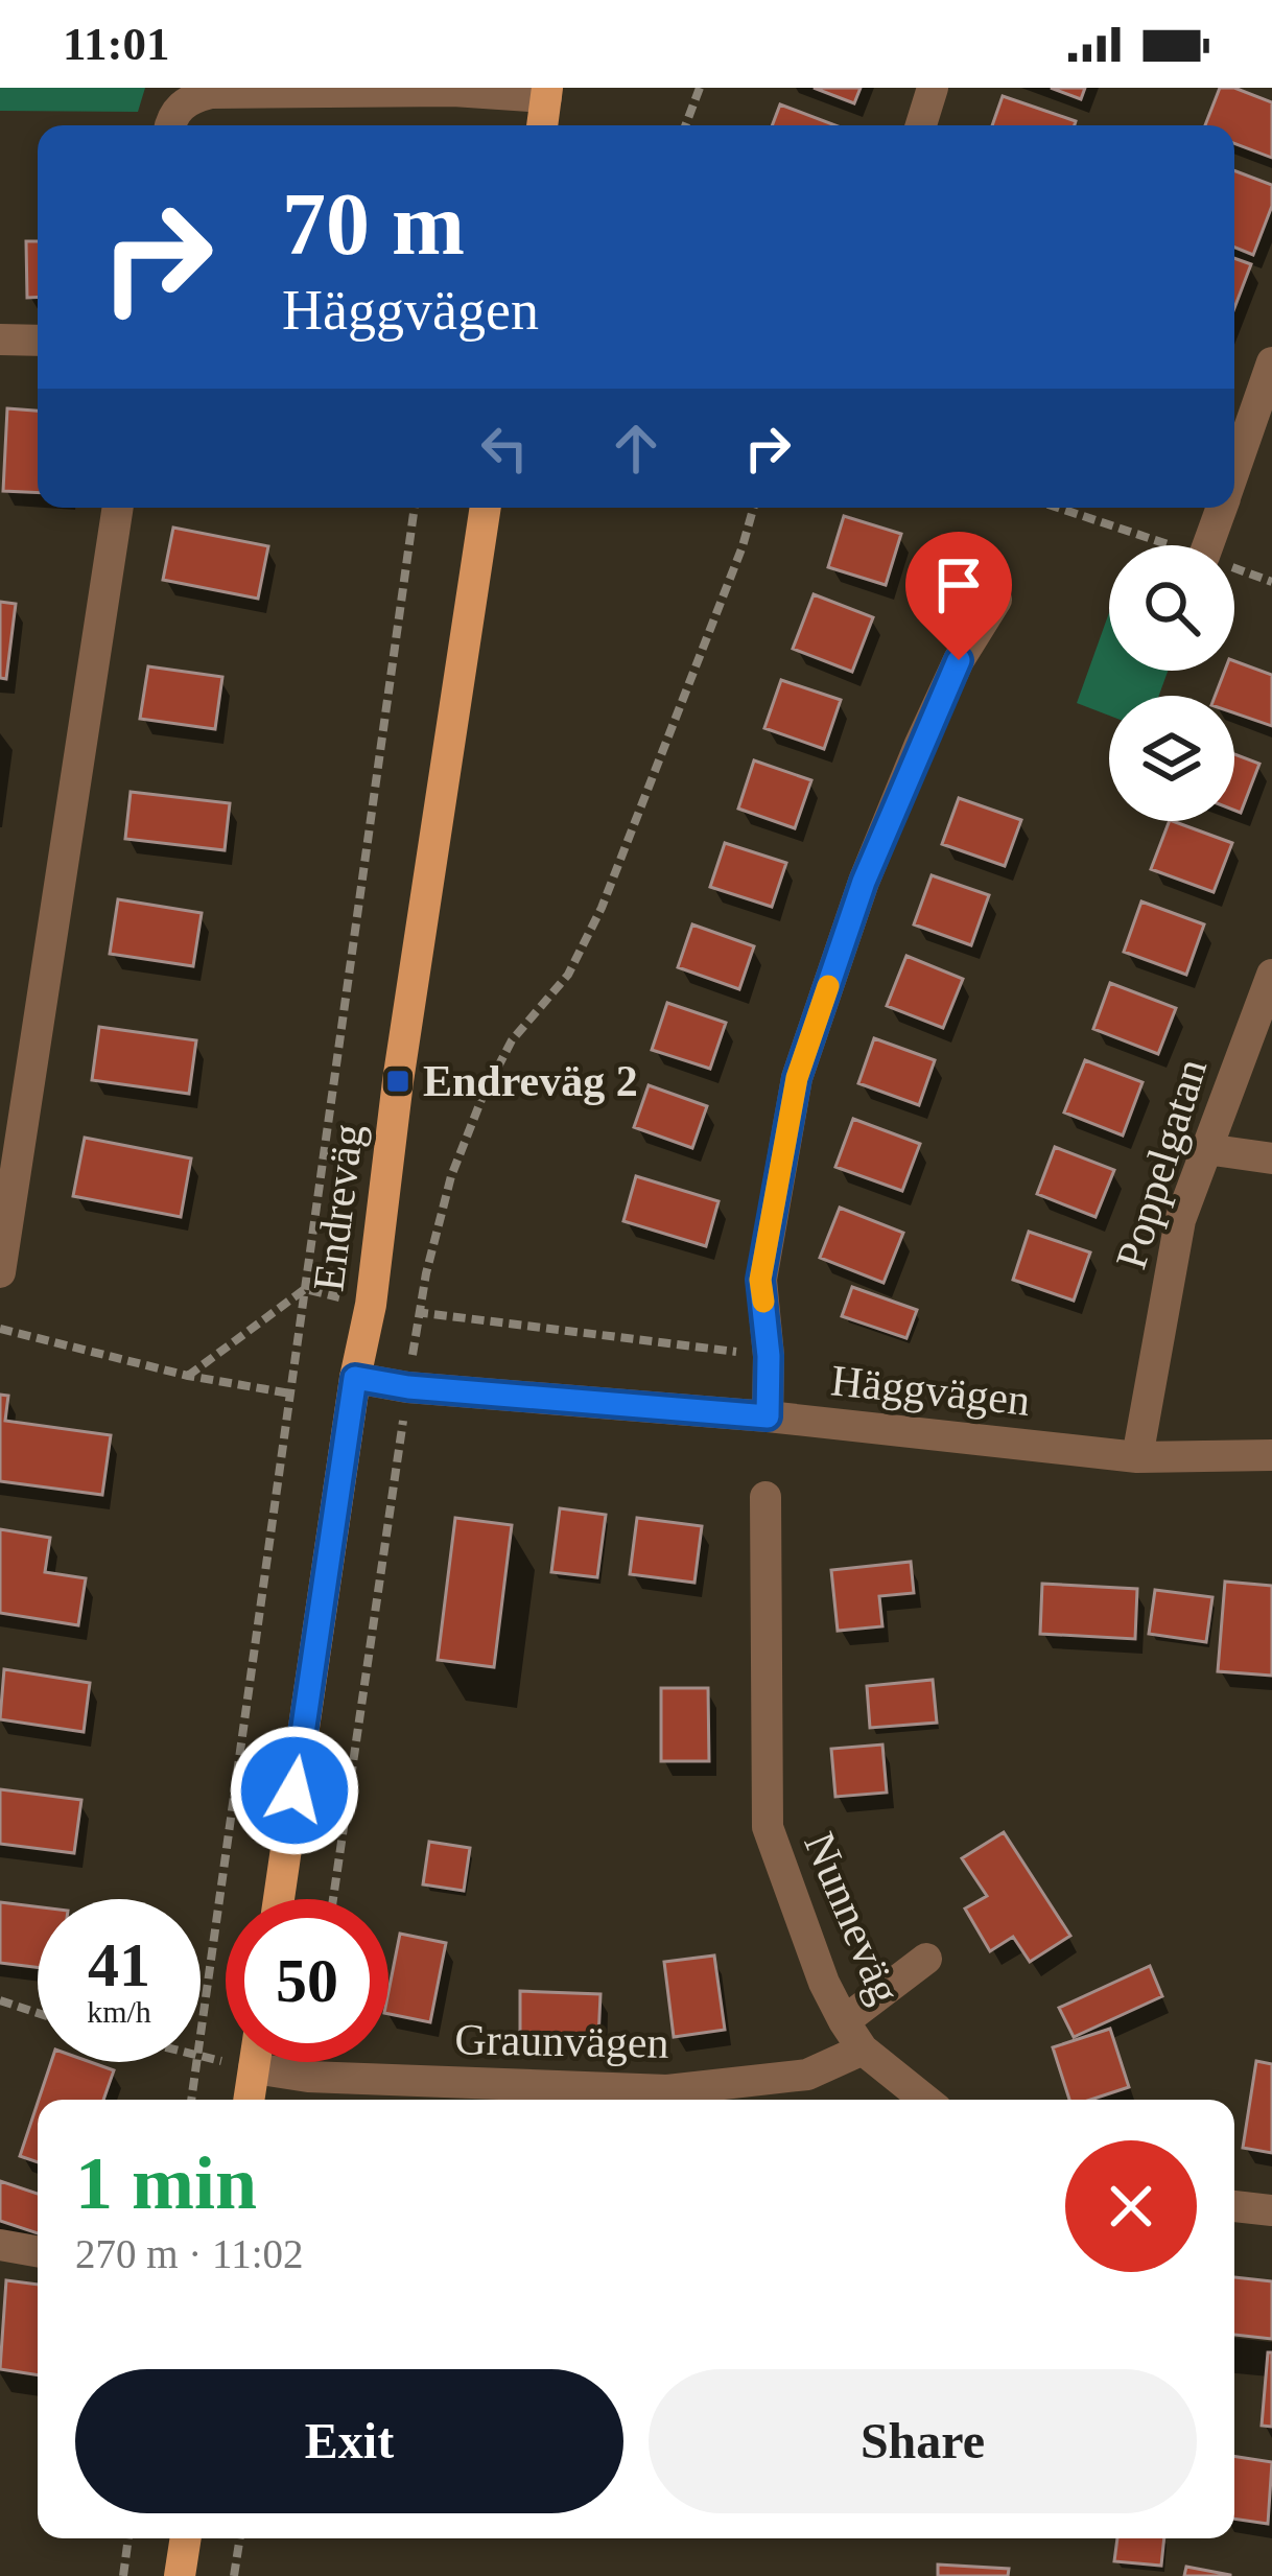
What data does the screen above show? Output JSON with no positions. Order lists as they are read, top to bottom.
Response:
{
  "streets": {
    "main road": ["Endreväg"],
    "street": [
      "Poppelgatan",
      "Häggvägen",
      "Nunneväg",
      "Graunvägen"
    ]
  },
  "crossings": [
    ["Poppelgatan", "Häggvägen"],
    ["Endreväg", "Häggvägen"],
    ["Nunneväg", "Graunvägen"]
  ],
  "places": {
    "transit": ["Endreväg 2"]
  },
  "page": {
    "status": "11:01",
    "turn": ["70 m", "Häggvägen"],
    "speed": "41 km/h",
    "limit": "50",
    "heading": ["1 min", "270 m · 11:02"],
    "buttons": ["Exit", "Share"]
  }
}
